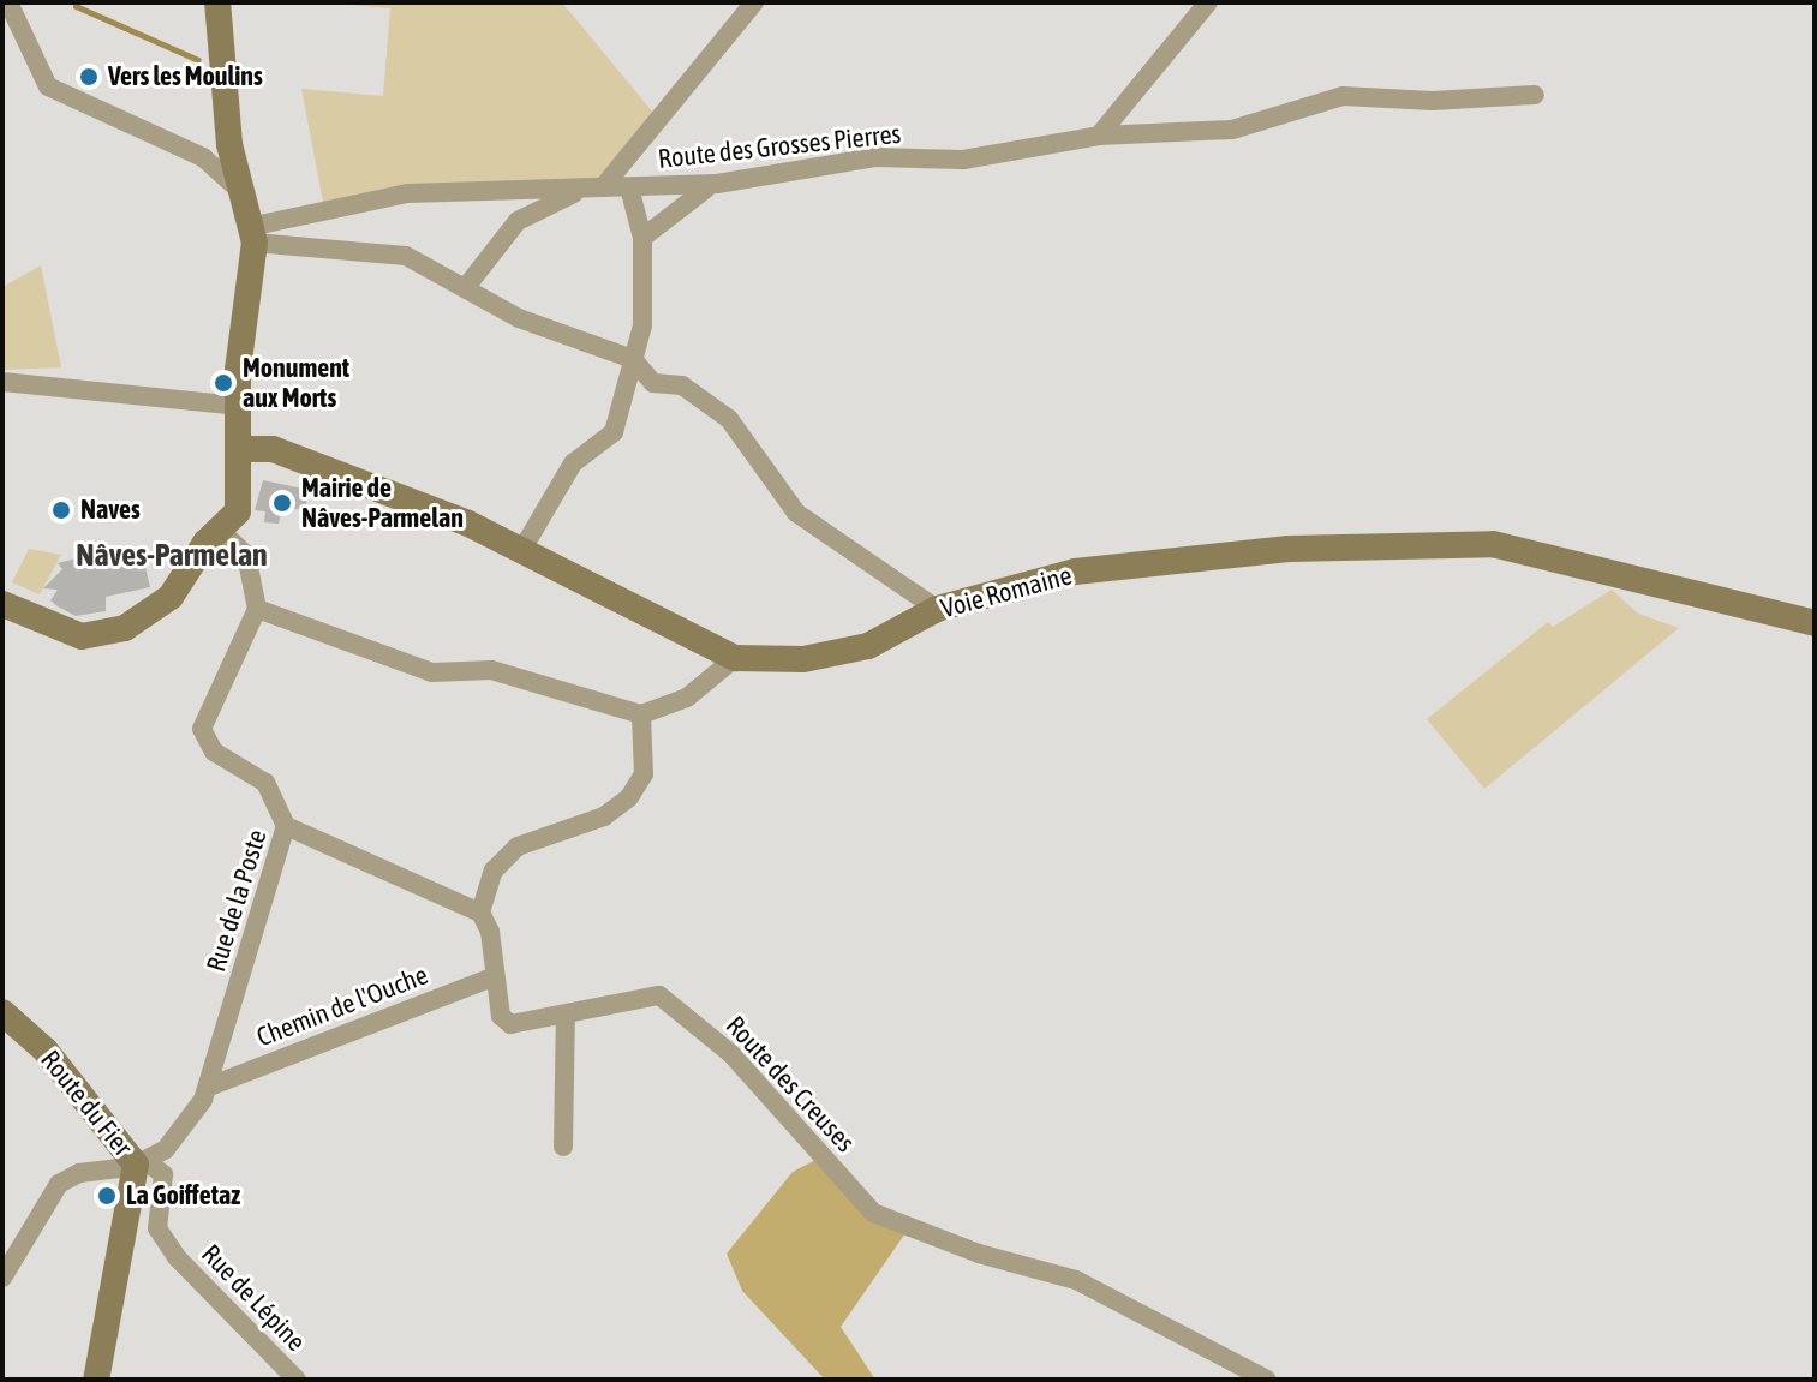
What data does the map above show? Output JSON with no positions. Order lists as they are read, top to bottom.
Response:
{
  "streets": {
    "street": [
      "Route des Grosses Pierres",
      "Voie Romaine",
      "Rue de la Poste",
      "Chemin de l'Ouche",
      "Route des Creuses",
      "Route du Fier",
      "Rue de Lépine"
    ]
  },
  "crossings": [
    ["Rue de la Poste", "Chemin de l'Ouche"],
    ["Rue de la Poste", "Route du Fier"],
    ["Rue de la Poste", "Rue de Lépine"],
    ["Chemin de l'Ouche", "Route des Creuses"],
    ["Route du Fier", "Rue de Lépine"]
  ],
  "districts": ["Nâves-Parmelan"],
  "places": [
    "Vers les Moulins",
    "Monument aux Morts",
    "Mairie de Nâves-Parmelan",
    "Naves",
    "La Goiffetaz"
  ]
}
